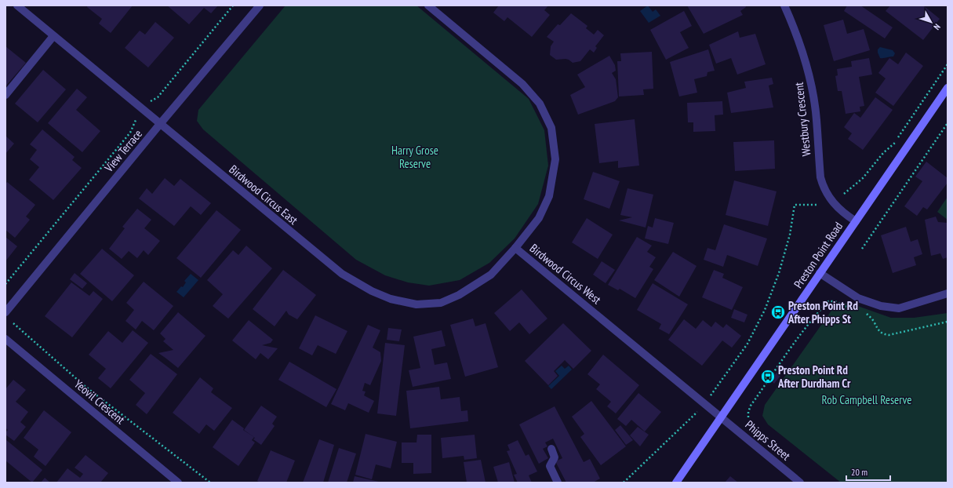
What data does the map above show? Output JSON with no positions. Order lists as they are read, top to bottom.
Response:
{
  "streets": {
    "main road": ["Preston Point Road"],
    "street": [
      "Westbury Crescent",
      "View Terrace",
      "Birdwood Circus East",
      "Birdwood Circus West",
      "Yeovil Crescent",
      "Phipps Street"
    ]
  },
  "crossings": [
    ["Westbury Crescent", "Preston Point Road"],
    ["View Terrace", "Birdwood Circus East"],
    ["Birdwood Circus East", "Birdwood Circus West"],
    ["Preston Point Road", "Birdwood Circus West"],
    ["Preston Point Road", "Phipps Street"],
    ["Birdwood Circus West", "Phipps Street"]
  ],
  "parks": ["Harry Grose Reserve", "Rob Campbell Reserve"],
  "places": {
    "bus stop": ["Preston Point Rd After Phipps St", "Preston Point Rd After Durdham Cr"]
  },
  "scale_bar": "20 m",
  "north": "bottom right"
}
